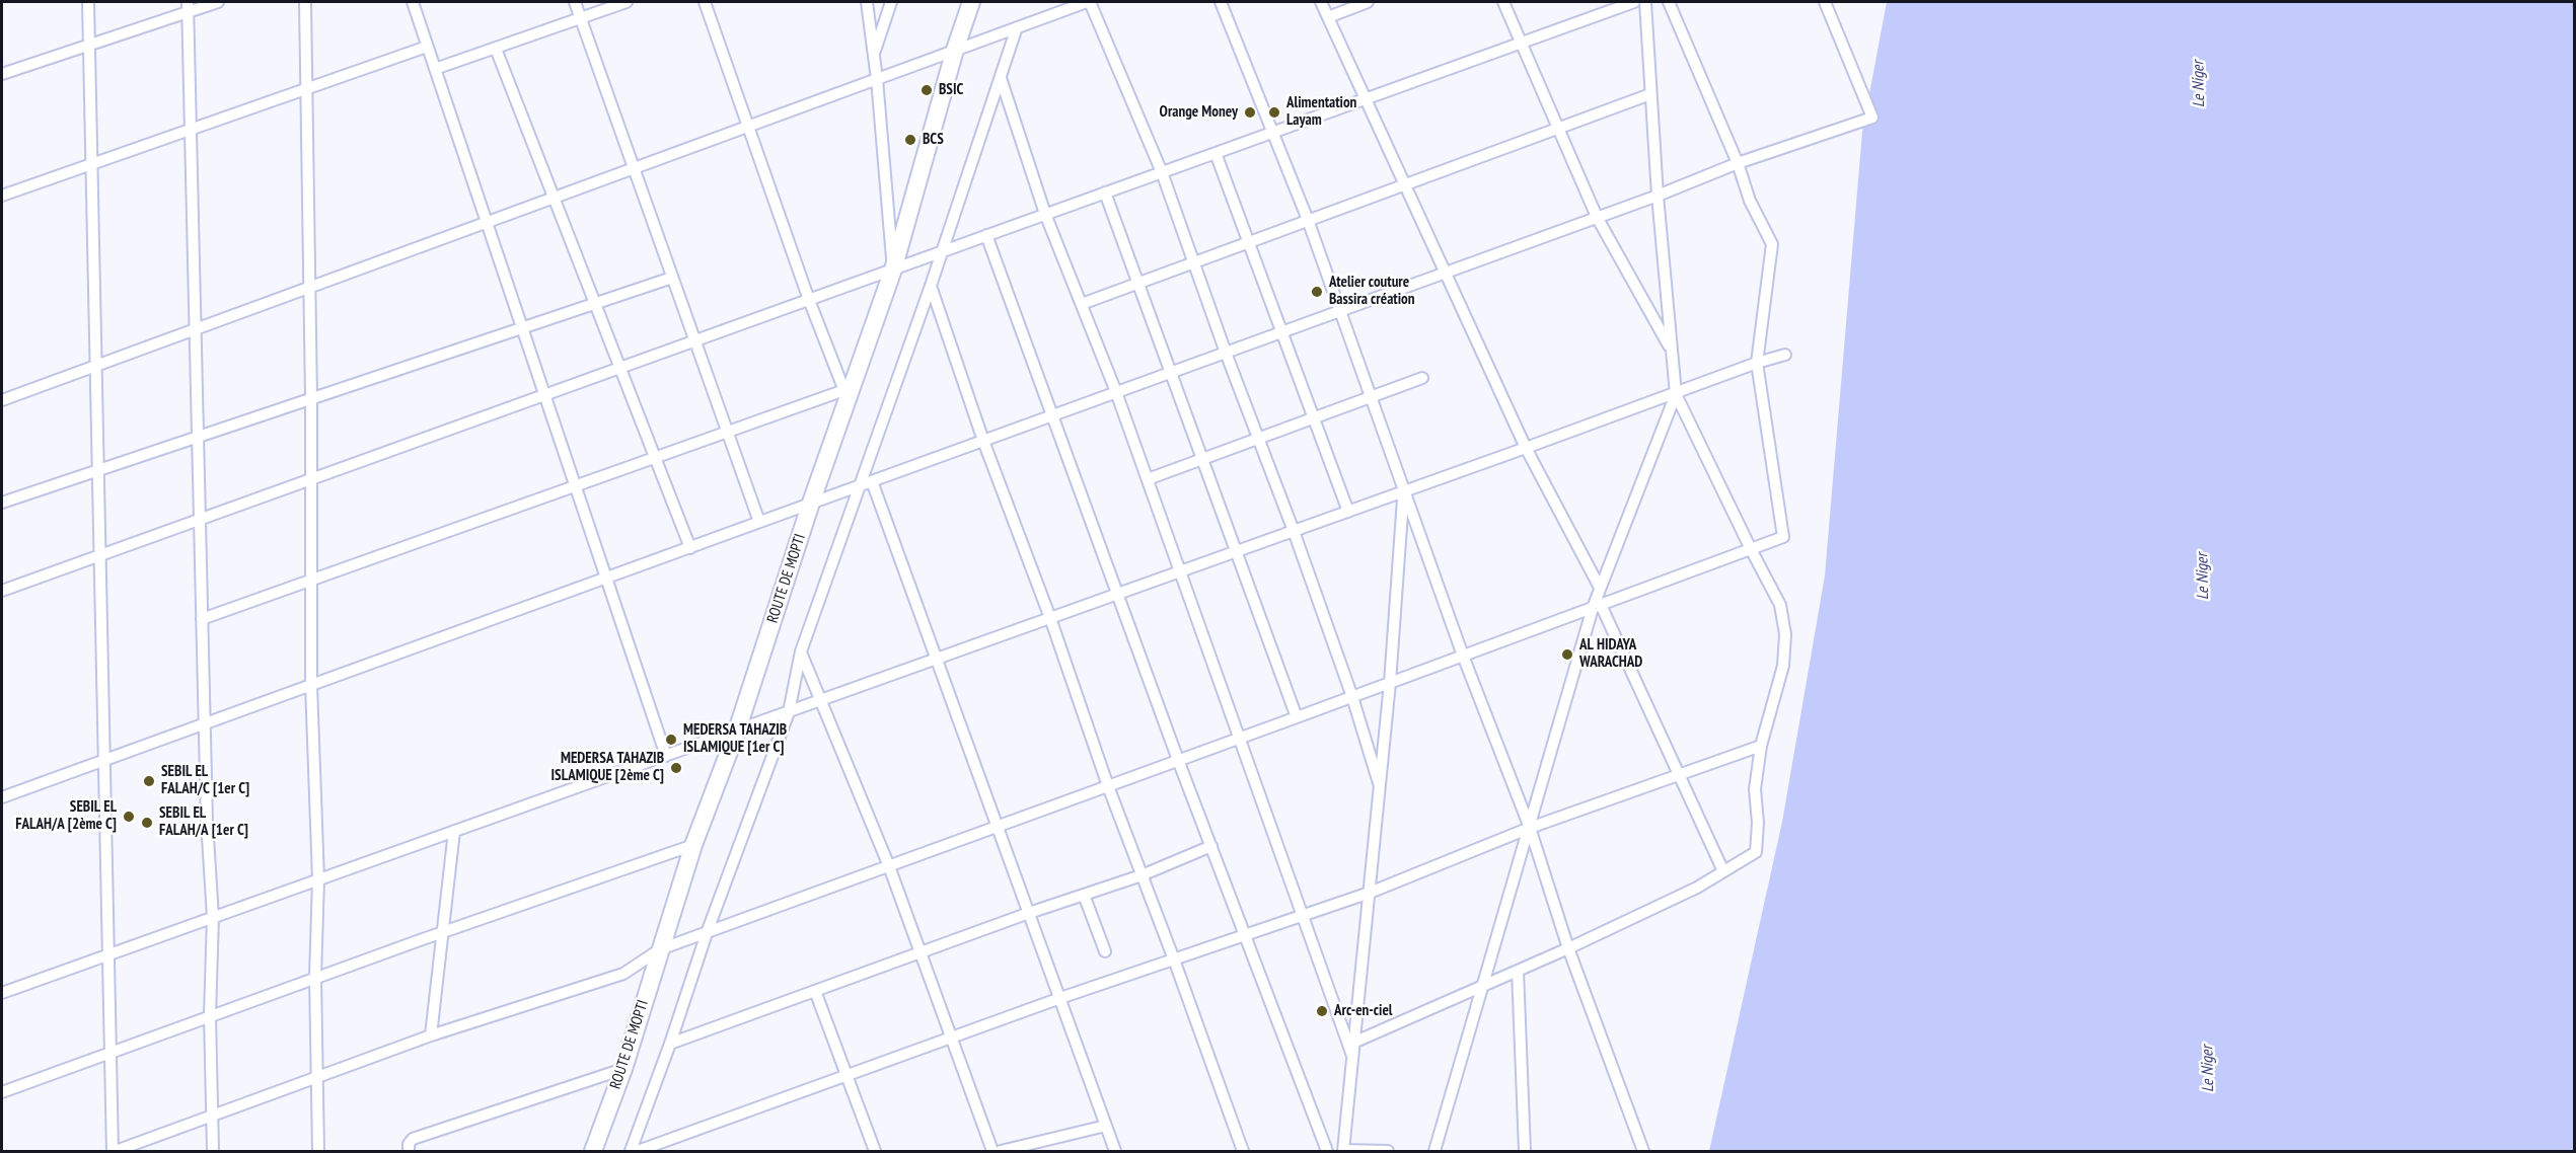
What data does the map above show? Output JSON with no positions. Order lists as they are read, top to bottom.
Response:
{
  "streets": {
    "highway": ["ROUTE DE MOPTI"]
  },
  "water": ["Le Niger"],
  "places": [
    "BSIC",
    "Orange Money",
    "Alimentation Layam",
    "BCS",
    "Atelier couture Bassira création",
    "AL HIDAYA WARACHAD",
    "MEDERSA TAHAZIB ISLAMIQUE [1er C]",
    "MEDERSA TAHAZIB ISLAMIQUE [2ème C]",
    "SEBIL EL FALAH/C [1er C]",
    "SEBIL EL FALAH/A [2ème C]",
    "SEBIL EL FALAH/A [1er C]",
    "Arc-en-ciel"
  ]
}
